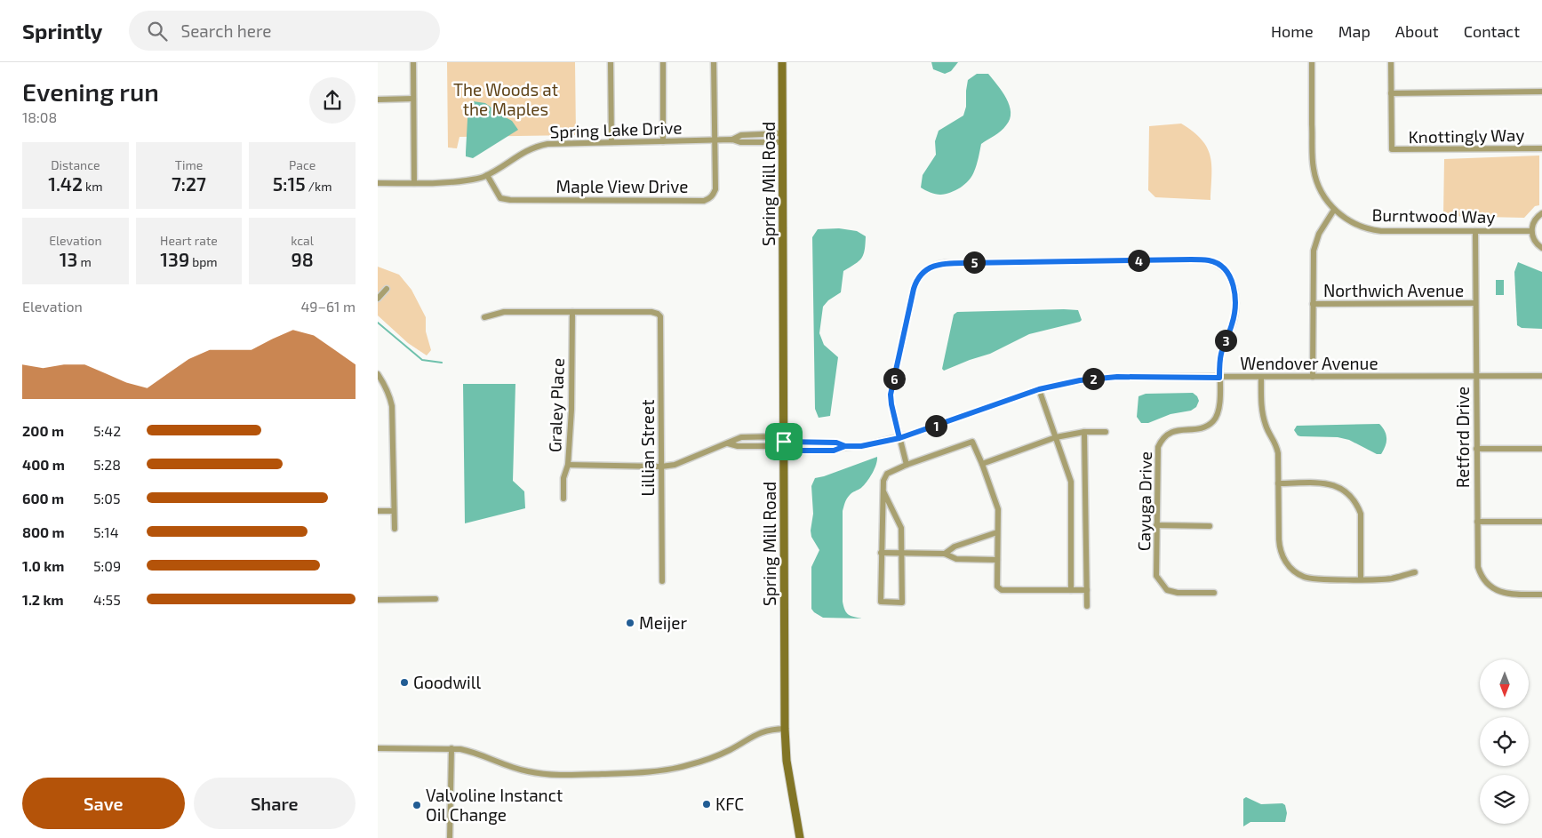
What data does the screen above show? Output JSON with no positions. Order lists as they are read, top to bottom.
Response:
{
  "streets": {
    "street": [
      "Spring Lake Drive",
      "Knottingly Way",
      "Spring Mill Road",
      "Maple View Drive",
      "Burntwood Way",
      "Northwich Avenue",
      "Wendover Avenue",
      "Graley Place",
      "Retford Drive",
      "Lillian Street",
      "Cayuga Drive"
    ]
  },
  "crossings": [
    ["Spring Lake Drive", "Spring Mill Road"],
    ["Spring Lake Drive", "Maple View Drive"],
    ["Spring Mill Road", "Wendover Avenue"],
    ["Burntwood Way", "Retford Drive"],
    ["Northwich Avenue", "Retford Drive"],
    ["Wendover Avenue", "Retford Drive"],
    ["Wendover Avenue", "Cayuga Drive"],
    ["Graley Place", "Lillian Street"]
  ],
  "parks": ["The Woods at the Maples"],
  "places": [
    "Meijer",
    "Goodwill",
    "KFC",
    "Valvoline Instanct Oil Change"
  ],
  "north": "bottom",
  "page": {
    "header": "Sprintly",
    "search": "Search here",
    "nav": [
      "Home",
      "Map",
      "About",
      "Contact"
    ],
    "heading": ["Evening run", "18:08"],
    "stats": [
      ["Distance", "1.42 km"],
      ["Time", "7:27"],
      ["Pace", "5:15 /km"],
      ["Elevation", "13 m"],
      ["Heart rate", "139 bpm"],
      ["kcal", "98"]
    ],
    "pins": [
      "4",
      "5",
      "3",
      "2",
      "6",
      "1"
    ],
    "chart": ["Elevation", "49–61 m"],
    "list": [
      {
        "name": "200 m",
        "note": "5:42"
      },
      {
        "name": "400 m",
        "note": "5:28"
      },
      {
        "name": "600 m",
        "note": "5:05"
      },
      {
        "name": "800 m",
        "note": "5:14"
      },
      {
        "name": "1.0 km",
        "note": "5:09"
      },
      {
        "name": "1.2 km",
        "note": "4:55"
      }
    ],
    "buttons": ["Save", "Share"]
  }
}
